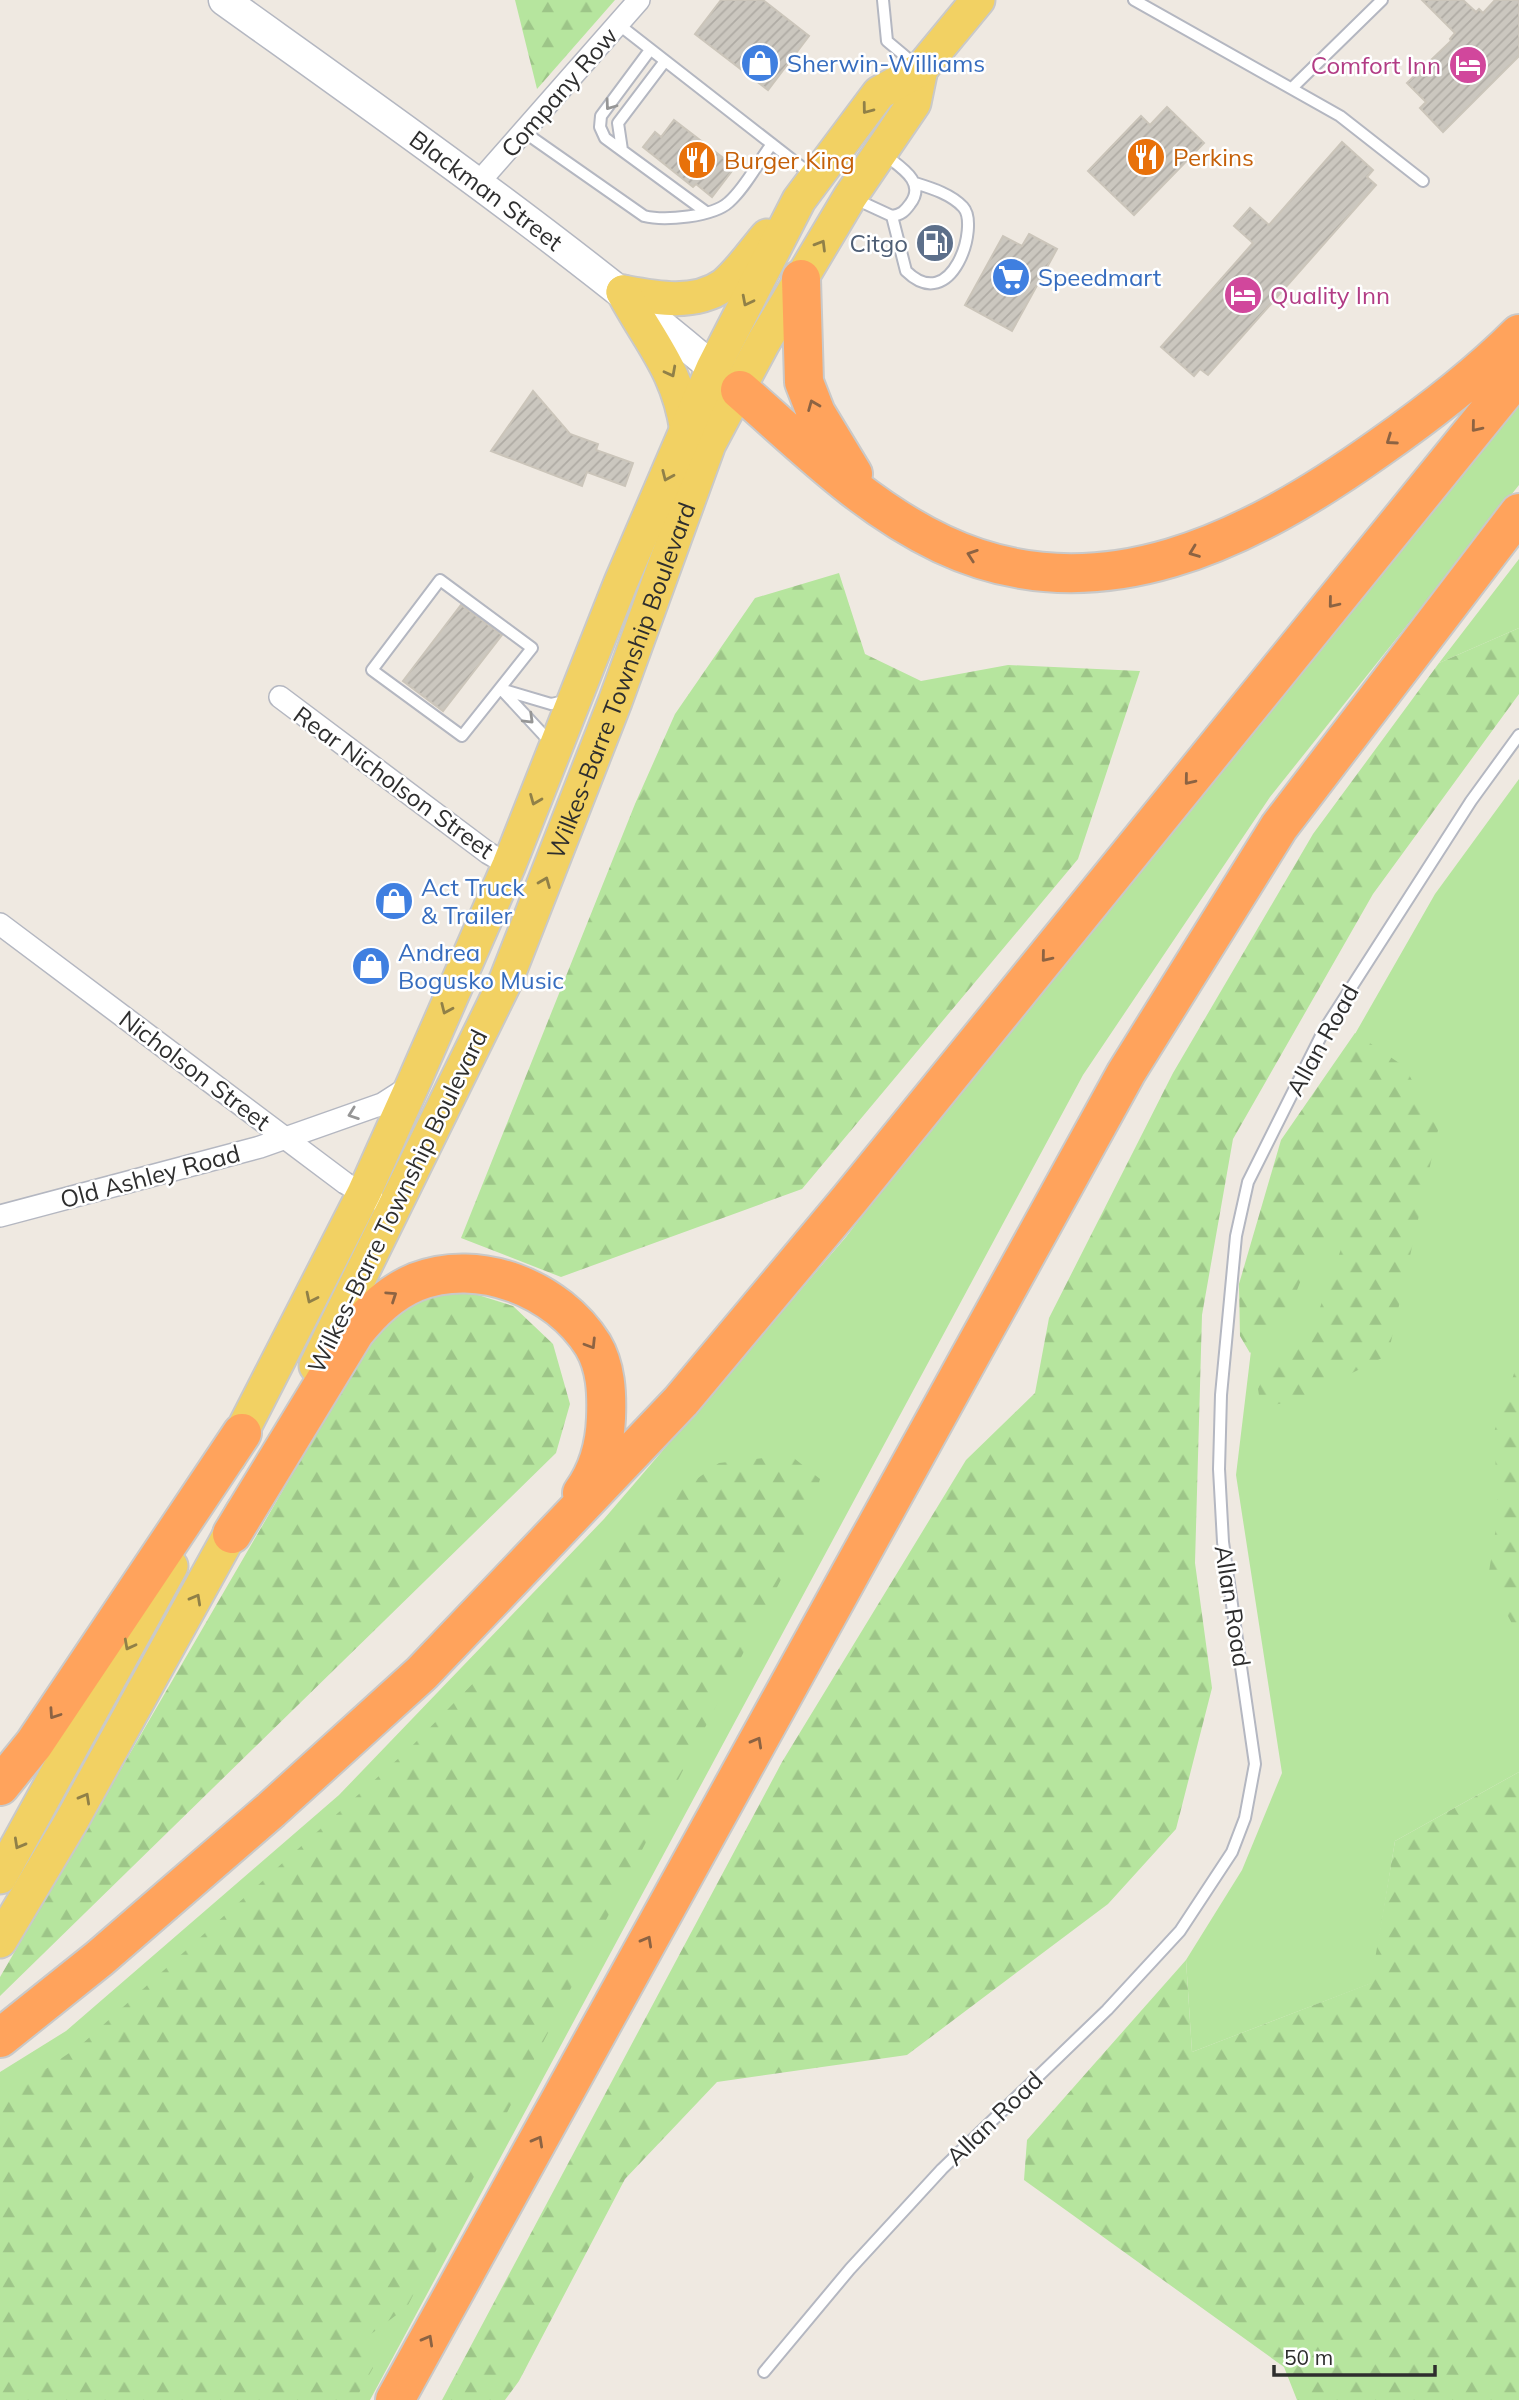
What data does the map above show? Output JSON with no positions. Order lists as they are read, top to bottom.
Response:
{
  "streets": {
    "main road": ["Blackman Street", "Wilkes-Barre Township Boulevard"],
    "street": [
      "Company Row",
      "Rear Nicholson Street",
      "Nicholson Street",
      "Old Ashley Road"
    ],
    "lane": ["Allan Road"]
  },
  "crossings": [
    ["Company Row", "Blackman Street"],
    ["Blackman Street", "Wilkes-Barre Township Boulevard"],
    ["Wilkes-Barre Township Boulevard", "Rear Nicholson Street"],
    ["Wilkes-Barre Township Boulevard", "Nicholson Street"],
    ["Wilkes-Barre Township Boulevard", "Old Ashley Road"],
    ["Nicholson Street", "Old Ashley Road"]
  ],
  "places": {
    "shop": ["Sherwin-Williams", "Act Truck & Trailer", "Andrea Bogusko Music"],
    "hotel": ["Comfort Inn", "Quality Inn"],
    "restaurant": ["Perkins", "Burger King"],
    "fuel station": ["Citgo"],
    "supermarket": ["Speedmart"]
  },
  "scale_bar": "50 m"
}
